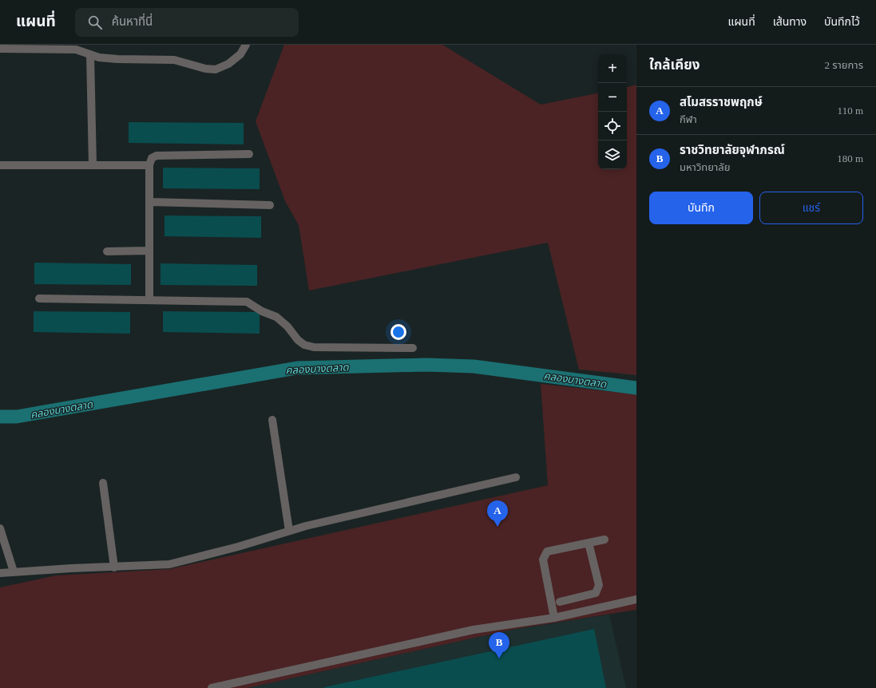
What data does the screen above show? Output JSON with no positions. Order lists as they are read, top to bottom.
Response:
{
  "water": ["คลองบางตลาด"],
  "page": {
    "header": "แผนที่",
    "search": "ค้นหาที่นี่",
    "nav": ["แผนที่", "เส้นทาง", "บันทึกไว้"],
    "heading": ["ใกล้เคียง", "2 รายการ"],
    "map_buttons": ["+", "−"],
    "list": [
      {
        "mark": "A",
        "name": "สโมสรราชพฤกษ์",
        "note": "กีฬา",
        "value": "110 m"
      },
      {
        "mark": "B",
        "name": "ราชวิทยาลัยจุฬาภรณ์",
        "note": "มหาวิทยาลัย",
        "value": "180 m"
      }
    ],
    "buttons": ["บันทึก", "แชร์"],
    "pins": ["A", "B"]
  }
}
